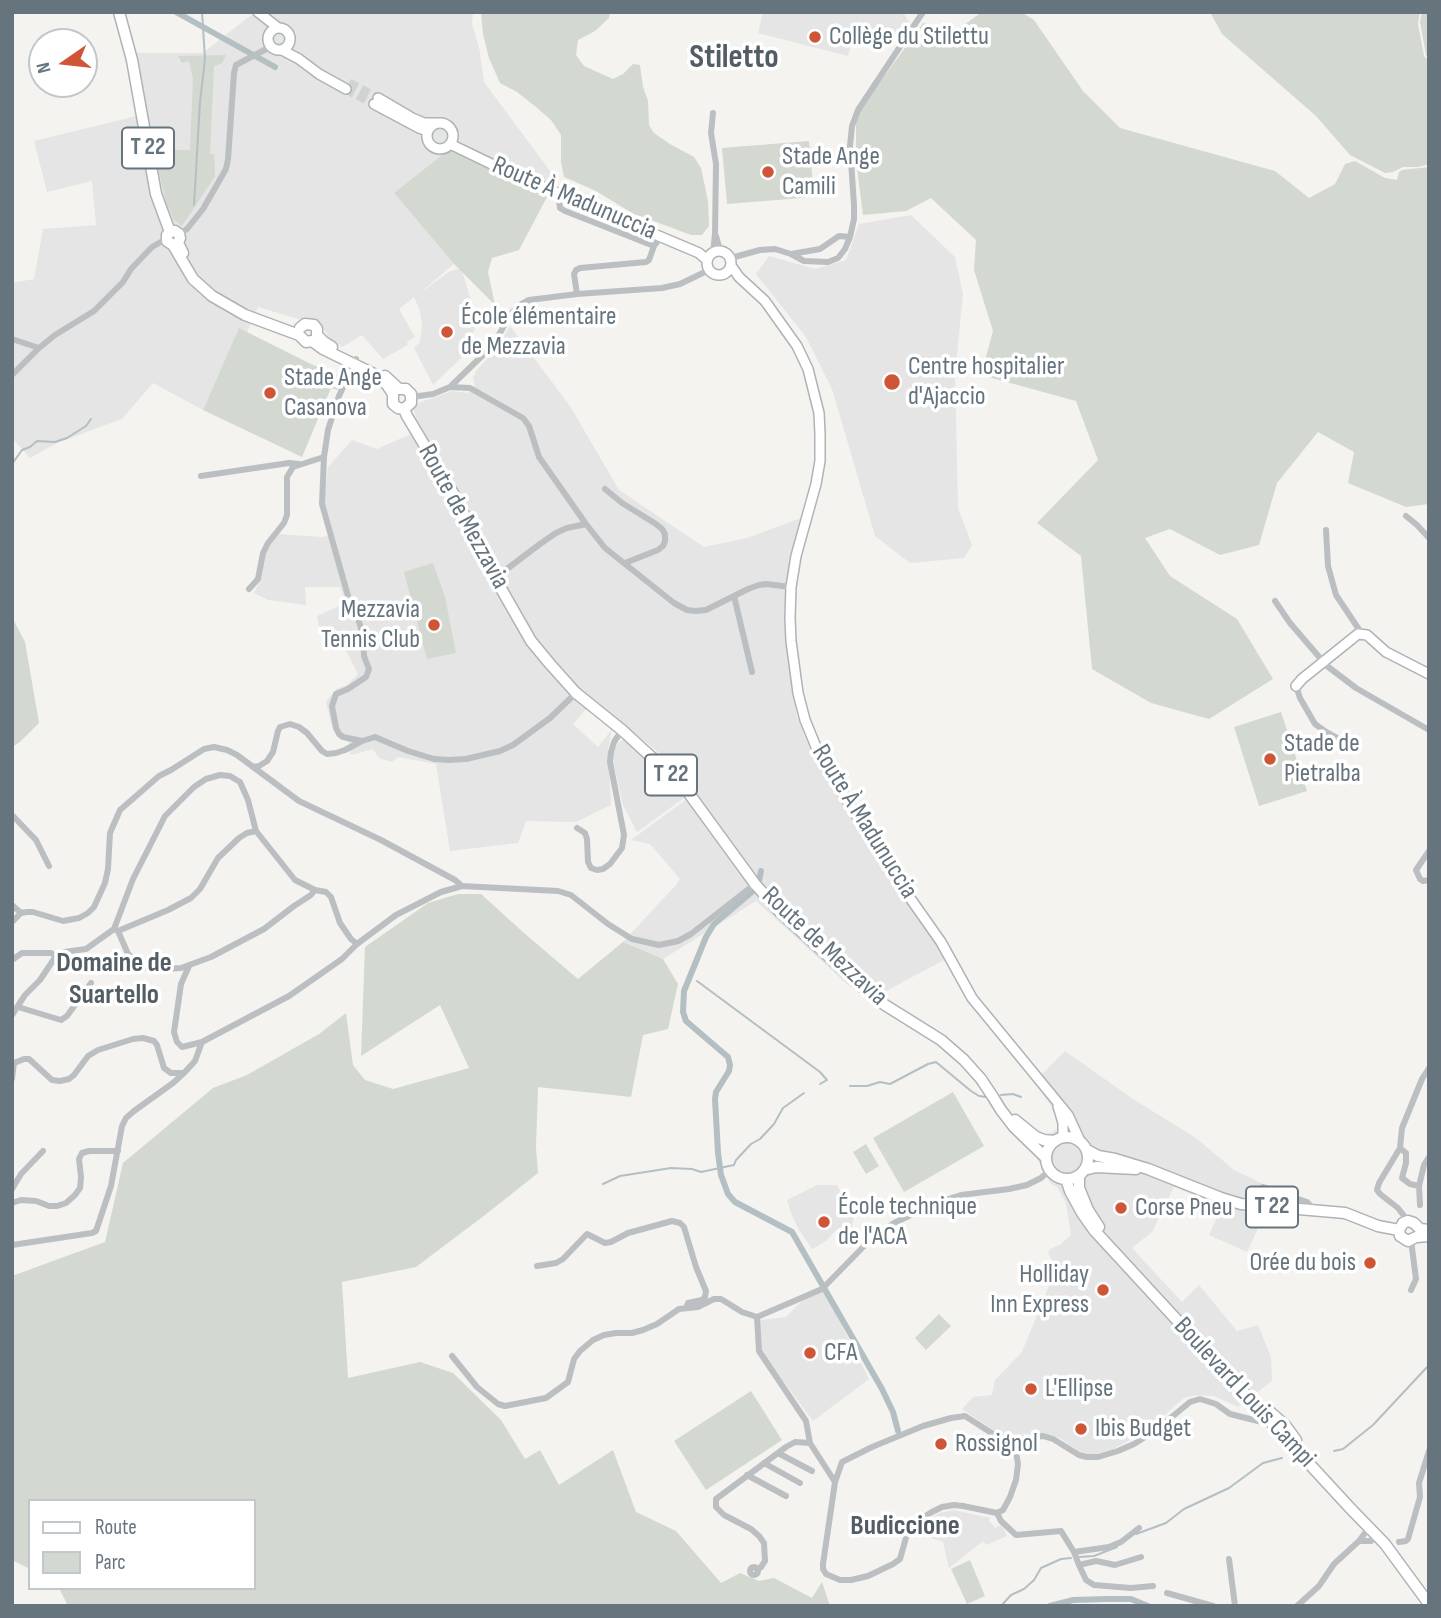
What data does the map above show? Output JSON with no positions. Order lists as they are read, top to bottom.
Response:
{
  "streets": {
    "main road": [
      "T 22",
      "Route À Madunuccia",
      "Route de Mezzavia",
      "Boulevard Louis Campi"
    ]
  },
  "crossings": [
    ["T 22", "Route À Madunuccia"],
    ["T 22", "Route de Mezzavia"],
    ["T 22", "Boulevard Louis Campi"],
    ["Route À Madunuccia", "Route de Mezzavia"],
    ["Route À Madunuccia", "Boulevard Louis Campi"],
    ["Route de Mezzavia", "Boulevard Louis Campi"]
  ],
  "districts": ["Stiletto", "Domaine de Suartello", "Budiccione"],
  "places": [
    "Collège du Stilettu",
    "Stade Ange Camili",
    "École élémentaire de Mezzavia",
    "Centre hospitalier d'Ajaccio",
    "Stade Ange Casanova",
    "Mezzavia Tennis Club",
    "Stade de Pietralba",
    "Corse Pneu",
    "École technique de l'ACA",
    "Orée du bois",
    "Holliday Inn Express",
    "CFA",
    "L'Ellipse",
    "Ibis Budget",
    "Rossignol"
  ],
  "legend": ["Route", "Parc"],
  "north": "left"
}
